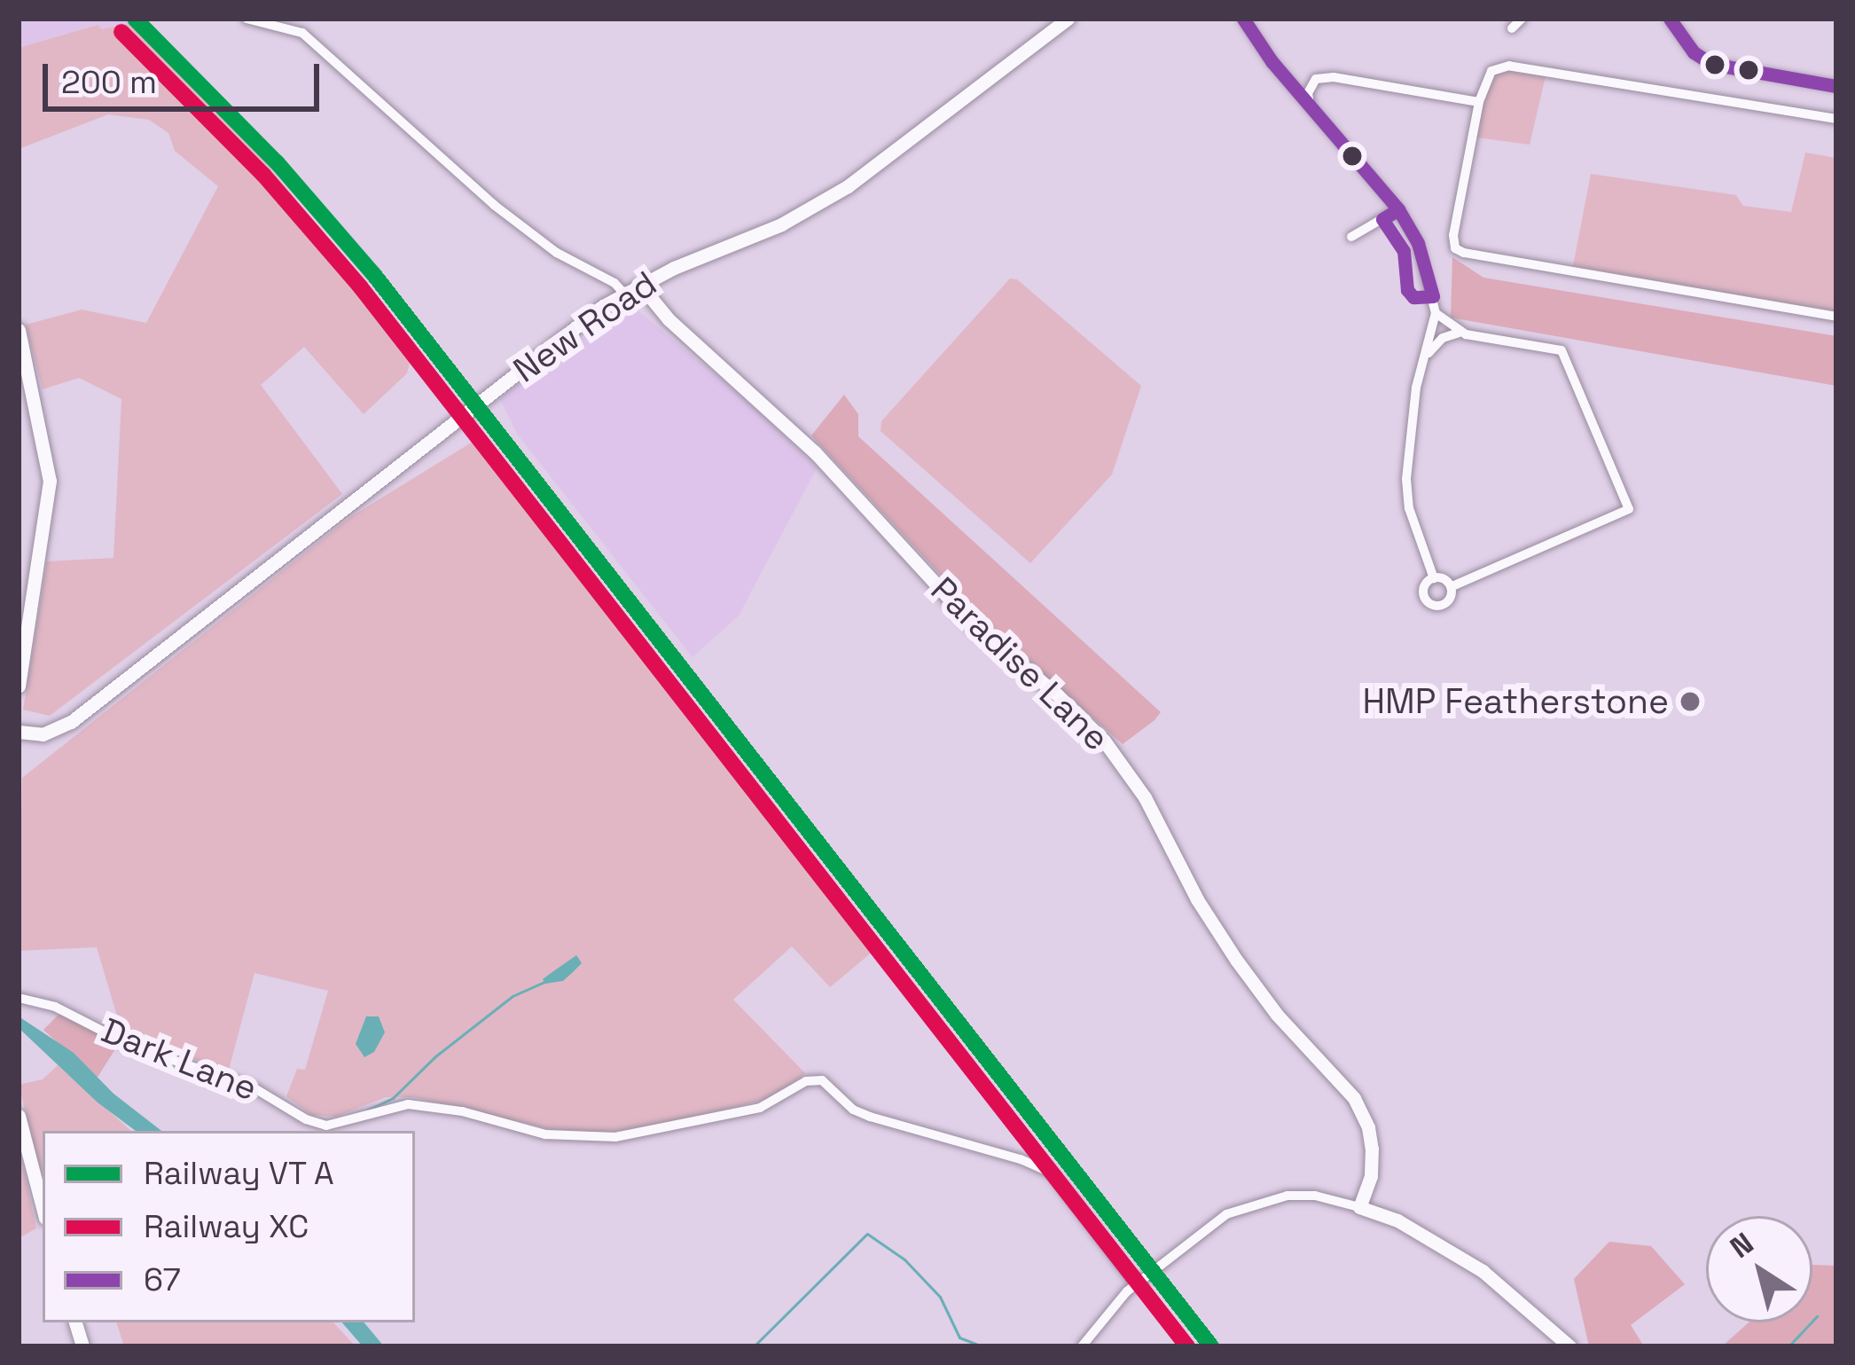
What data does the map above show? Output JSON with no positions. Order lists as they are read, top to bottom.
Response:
{
  "streets": {
    "street": ["New Road", "Paradise Lane", "Dark Lane"]
  },
  "crossings": [
    ["New Road", "Paradise Lane"]
  ],
  "places": ["HMP Featherstone"],
  "lines": ["transit line 67", "rail line XC"],
  "legend": ["Railway VT A", "Railway XC", "67"],
  "scale_bar": "200 m",
  "north": "top left"
}
